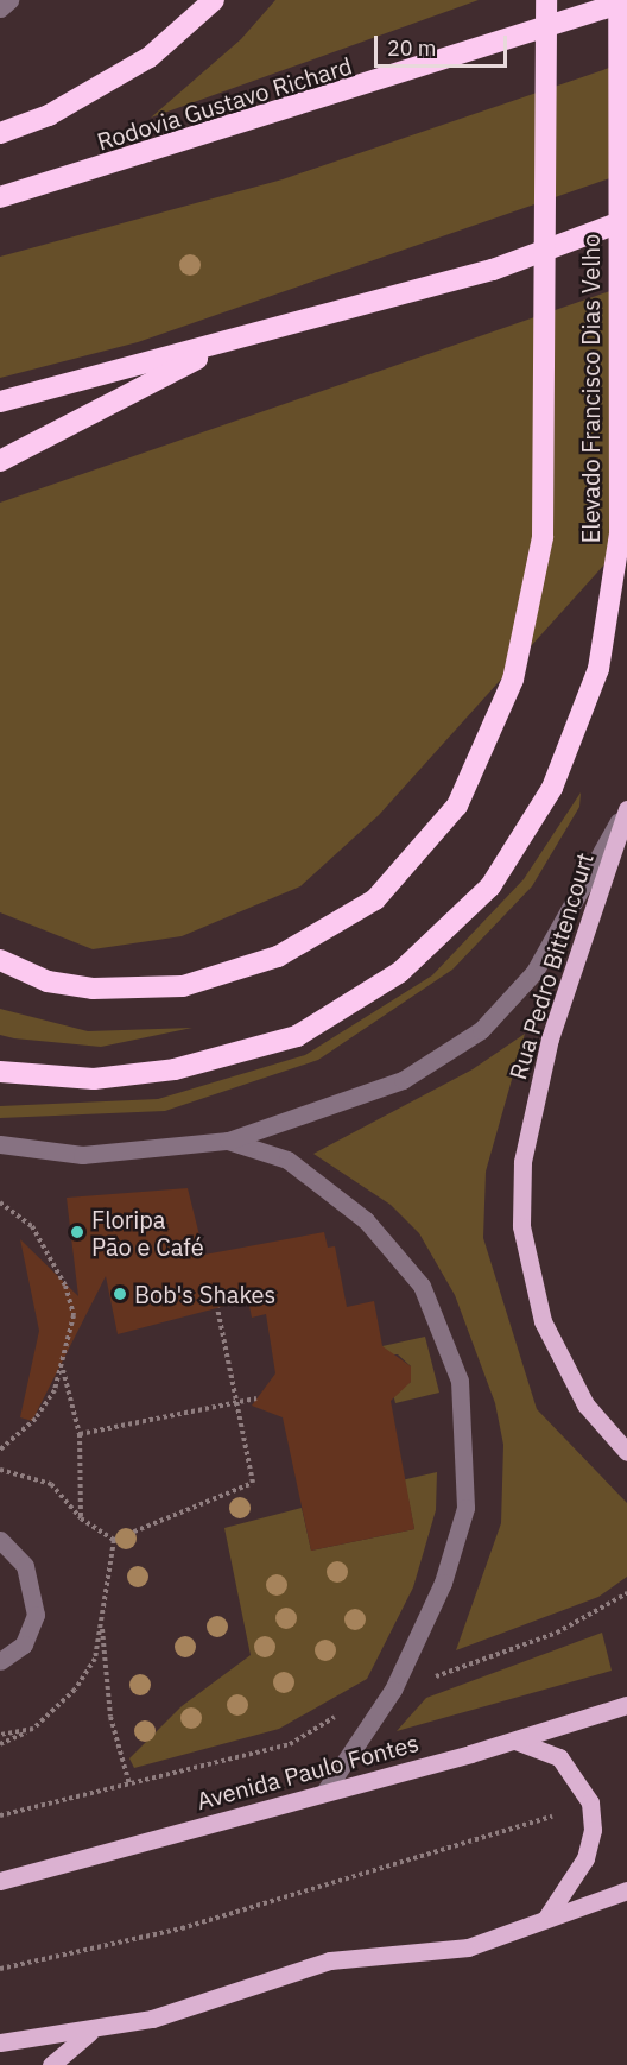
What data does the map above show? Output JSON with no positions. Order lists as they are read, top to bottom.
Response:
{
  "streets": {
    "highway": ["Rodovia Gustavo Richard", "Elevado Francisco Dias Velho"],
    "main road": ["Rua Pedro Bittencourt", "Avenida Paulo Fontes"]
  },
  "places": ["Floripa Pão e Café", "Bob's Shakes"],
  "scale_bar": "20 m"
}
